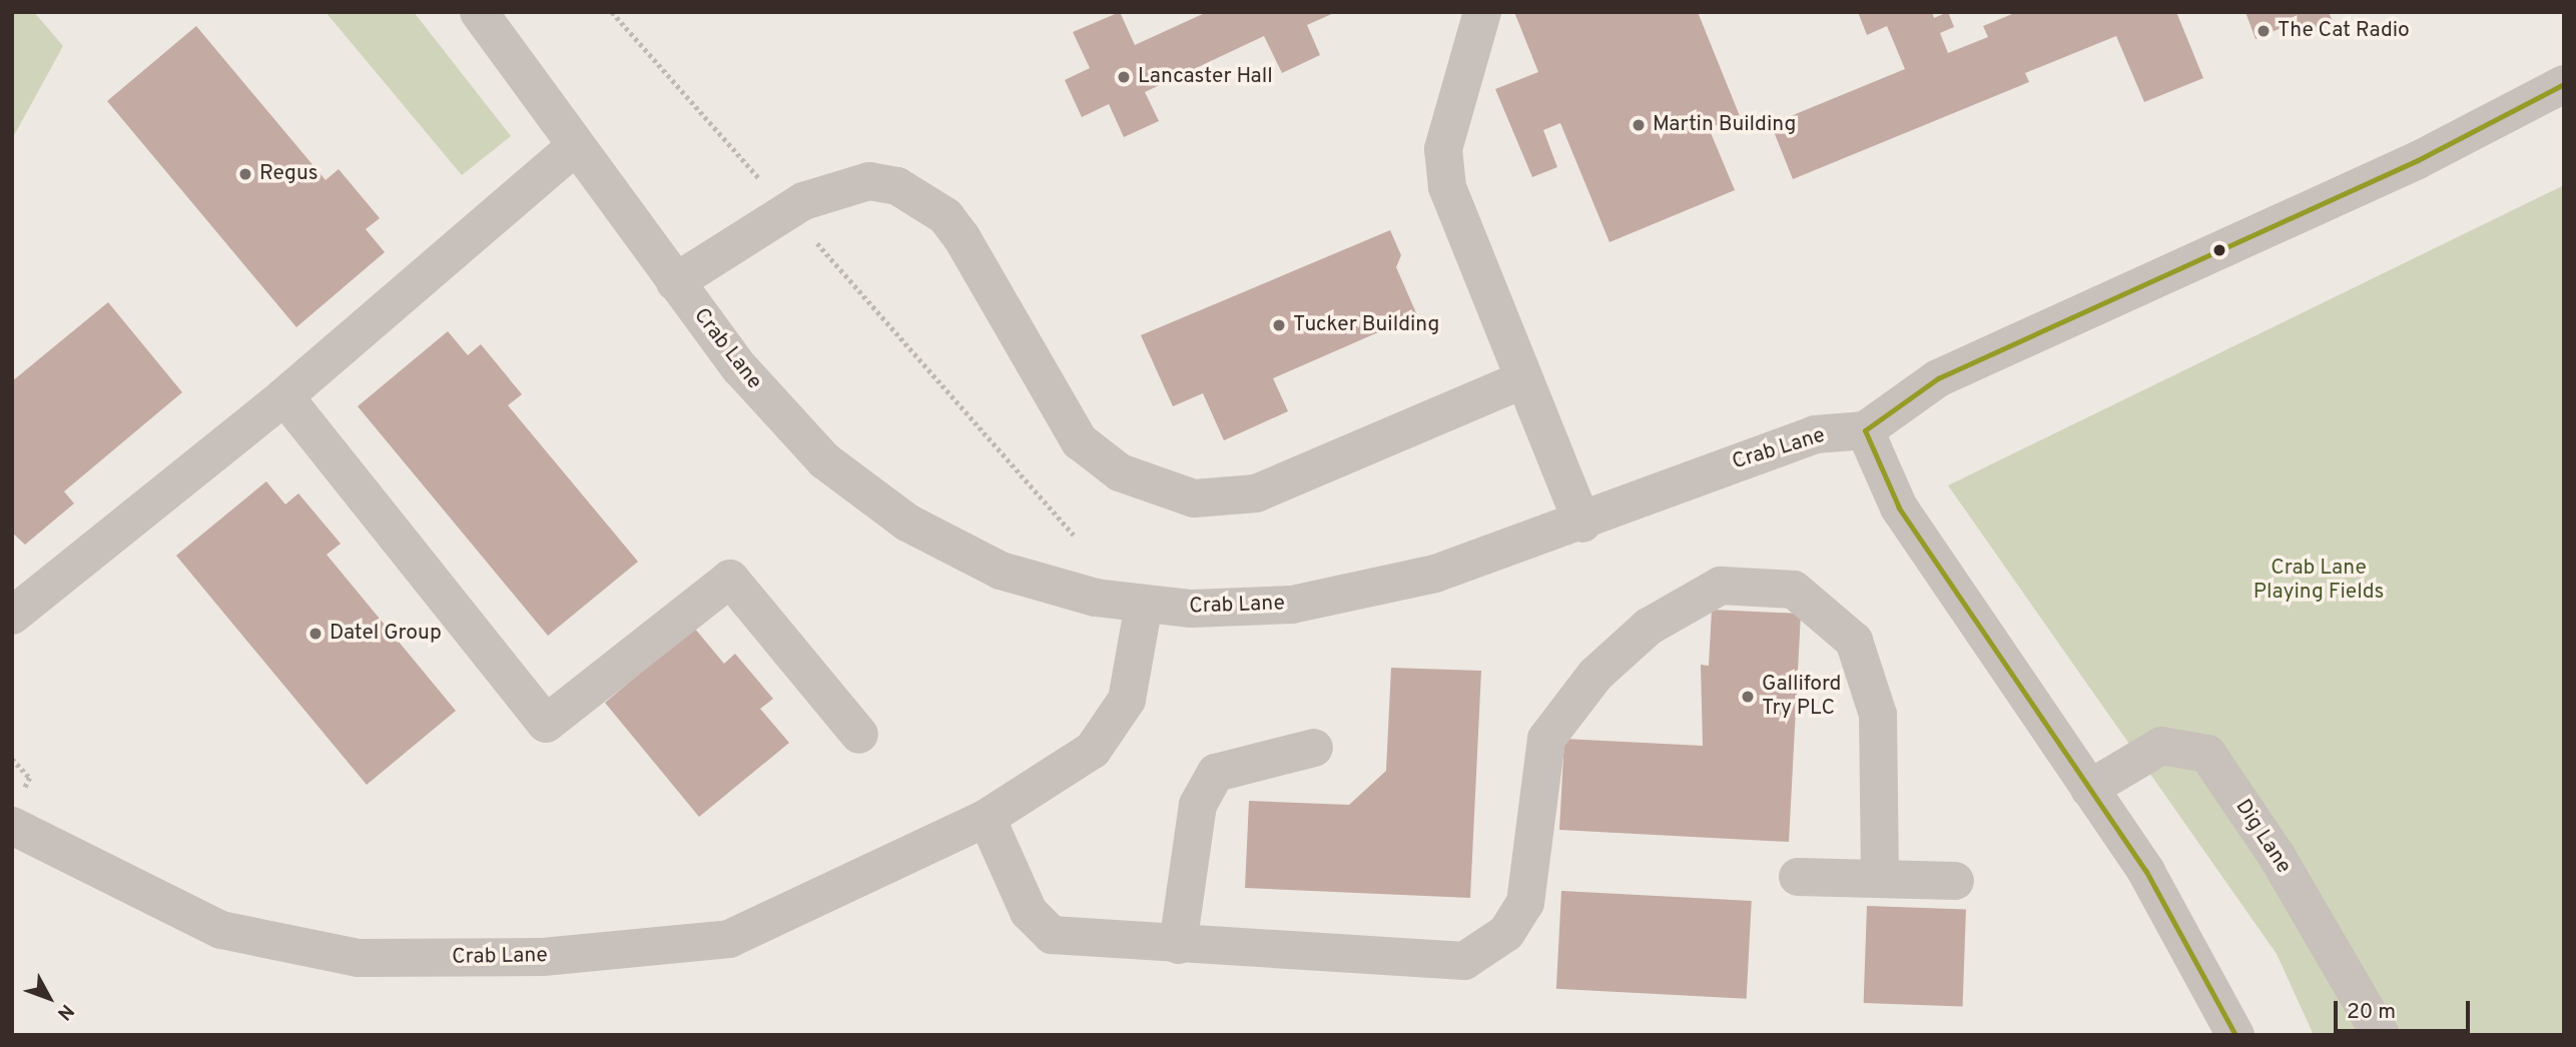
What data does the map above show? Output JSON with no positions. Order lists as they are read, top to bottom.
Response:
{
  "streets": {
    "street": ["Crab Lane", "Dig Lane"]
  },
  "parks": ["Crab Lane Playing Fields"],
  "places": [
    "The Cat Radio",
    "Lancaster Hall",
    "Martin Building",
    "Regus",
    "Tucker Building",
    "Datel Group",
    "Galliford Try PLC"
  ],
  "scale_bar": "20 m",
  "north": "bottom right"
}
